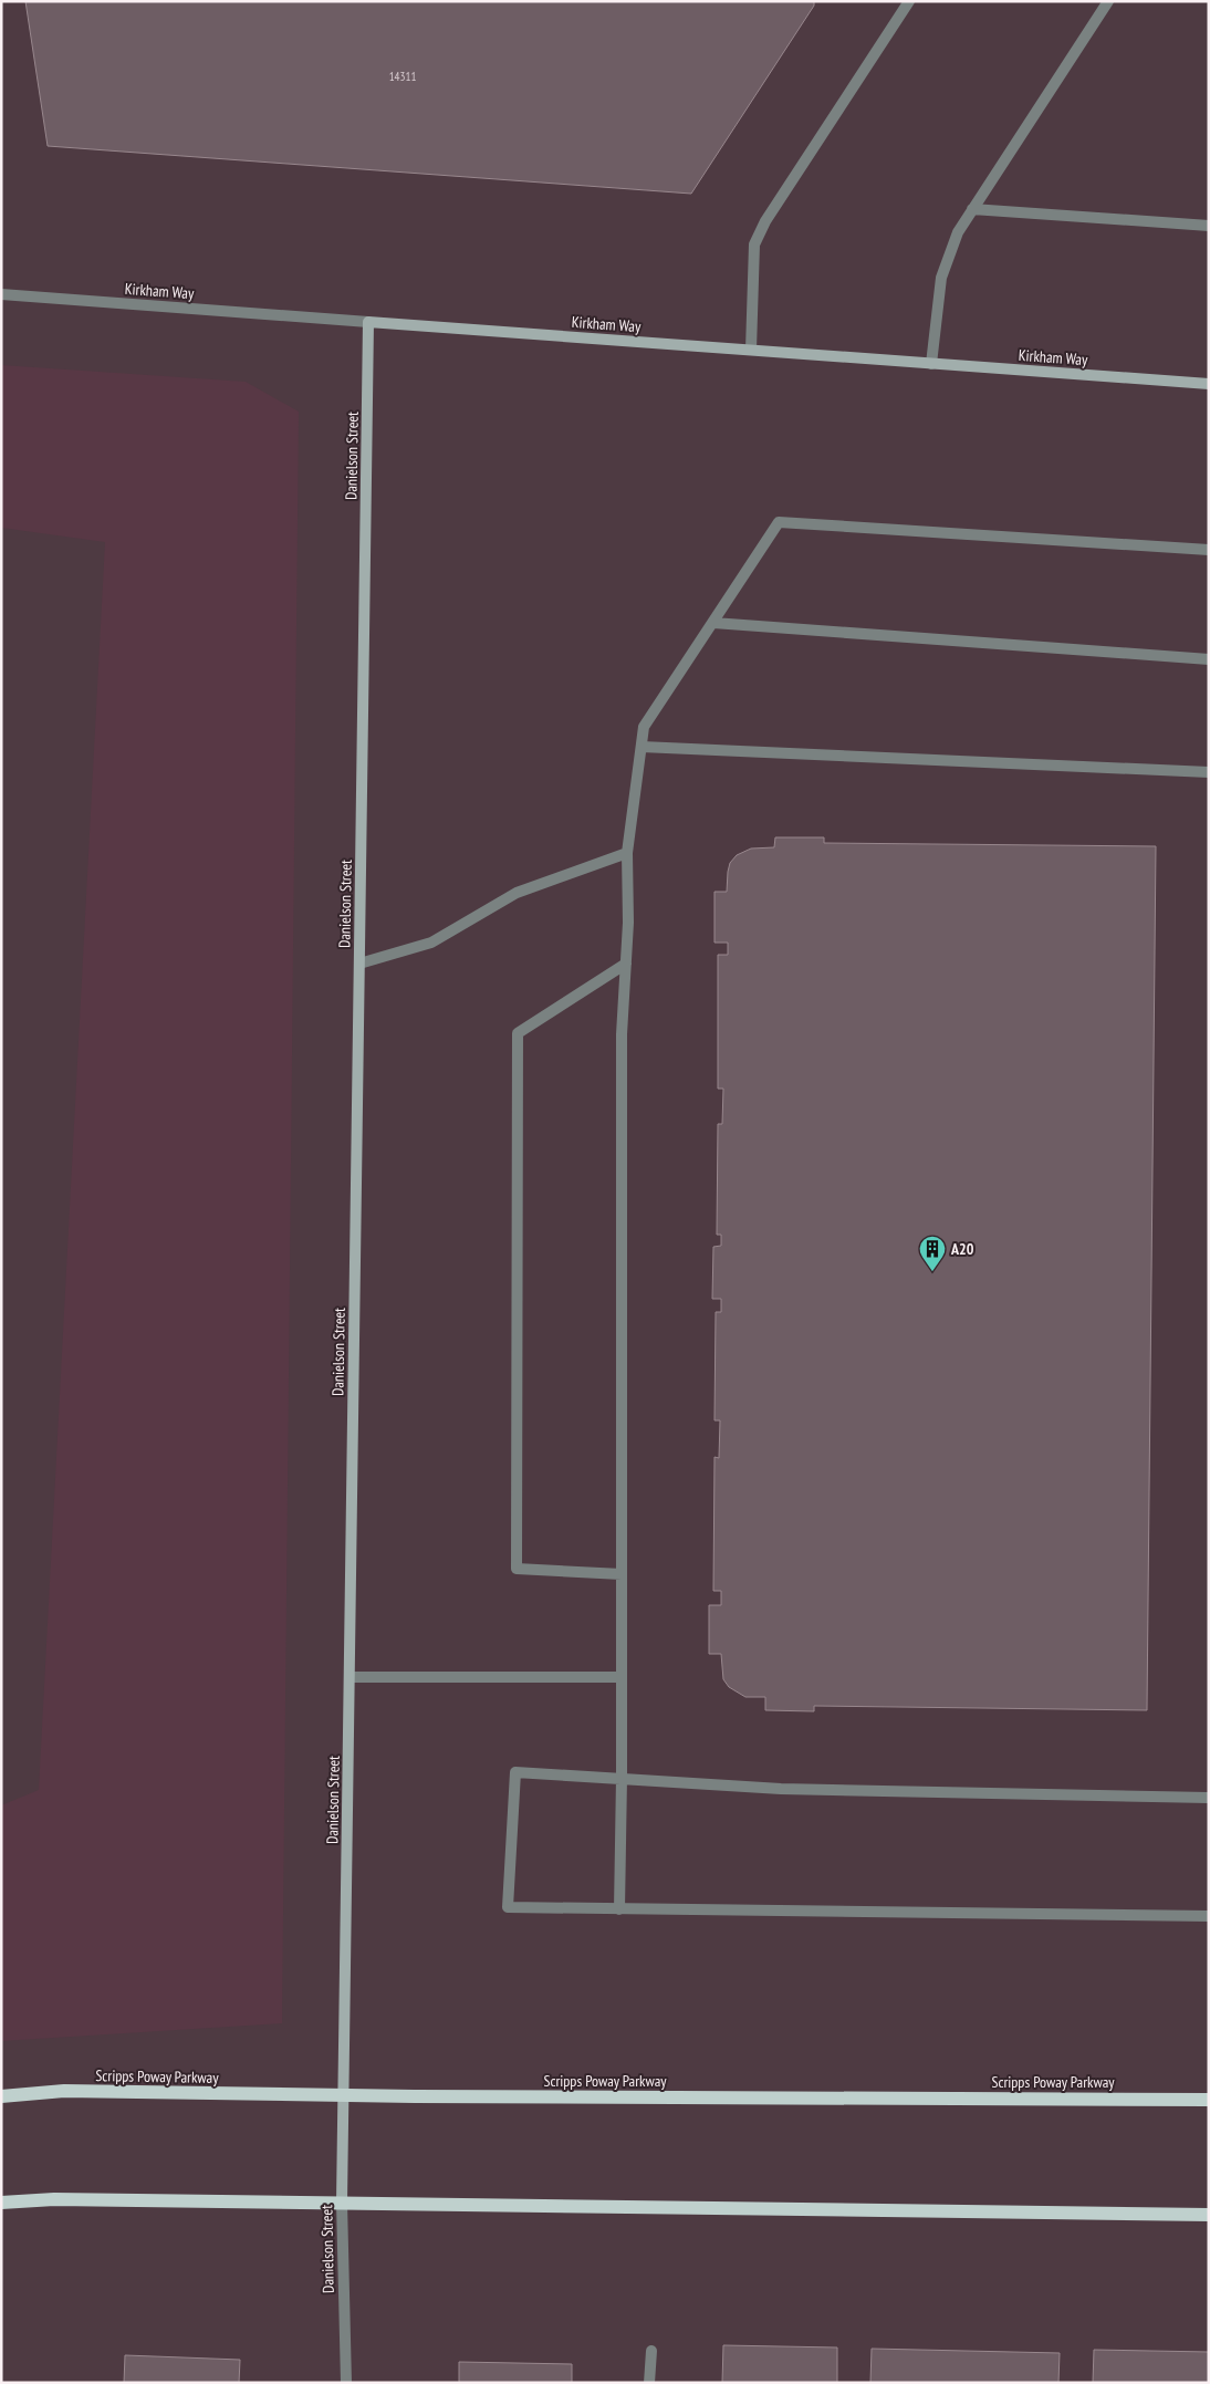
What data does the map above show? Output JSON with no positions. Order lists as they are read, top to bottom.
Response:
{
  "streets": {
    "main road": ["Kirkham Way", "Danielson Street", "Scripps Poway Parkway"]
  },
  "crossings": [
    ["Kirkham Way", "Danielson Street"],
    ["Danielson Street", "Scripps Poway Parkway"]
  ],
  "places": {
    "building": ["A20"]
  },
  "house_numbers": ["14311"]
}
